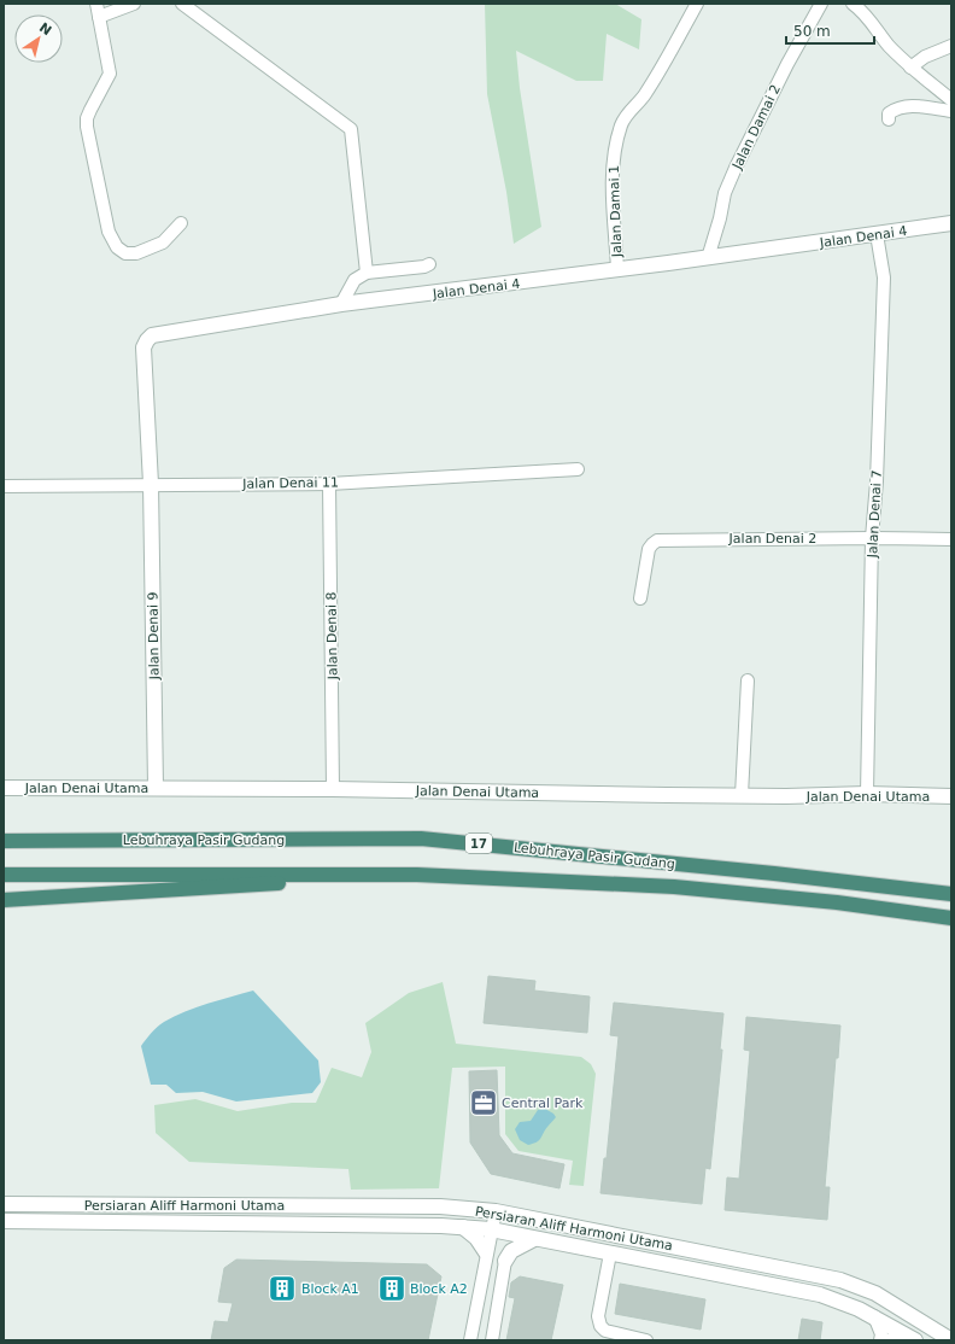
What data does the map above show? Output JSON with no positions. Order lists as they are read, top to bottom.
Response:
{
  "streets": {
    "highway": ["Lebuhraya Pasir Gudang", "17"],
    "street": [
      "Jalan Damai 2",
      "Jalan Damai 1",
      "Jalan Denai 4",
      "Jalan Denai 11",
      "Jalan Denai 7",
      "Jalan Denai 2",
      "Jalan Denai 9",
      "Jalan Denai 8",
      "Jalan Denai Utama",
      "Persiaran Aliff Harmoni Utama"
    ]
  },
  "crossings": [
    ["Jalan Damai 2", "Jalan Denai 4"],
    ["Jalan Damai 1", "Jalan Denai 4"],
    ["Jalan Denai 4", "Jalan Denai 11"],
    ["Jalan Denai 4", "Jalan Denai 7"],
    ["Jalan Denai 4", "Jalan Denai 9"],
    ["Jalan Denai 11", "Jalan Denai 9"],
    ["Jalan Denai 11", "Jalan Denai 8"],
    ["Jalan Denai 7", "Jalan Denai 2"],
    ["Jalan Denai 7", "Jalan Denai Utama"],
    ["Jalan Denai 9", "Jalan Denai Utama"],
    ["Jalan Denai 8", "Jalan Denai Utama"]
  ],
  "places": {
    "office": ["Central Park"],
    "building": ["Block A1", "Block A2"]
  },
  "scale_bar": "50 m",
  "north": "top right"
}
